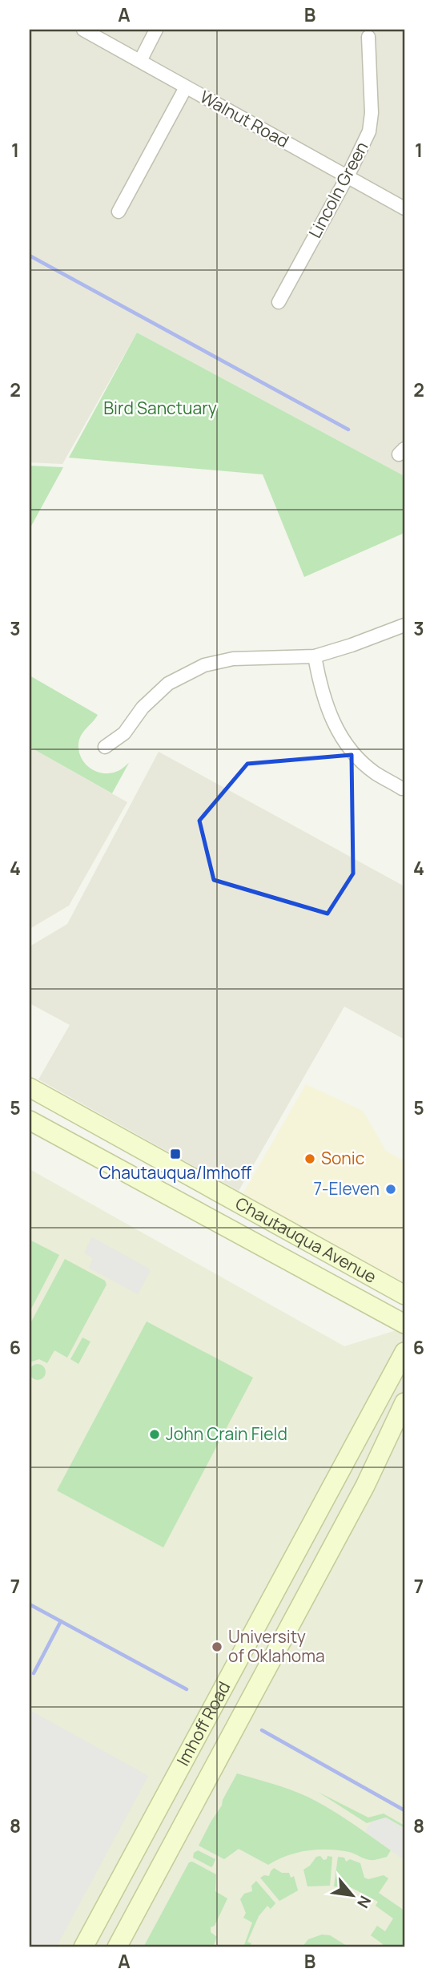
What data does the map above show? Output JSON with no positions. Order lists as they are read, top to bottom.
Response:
{
  "streets": {
    "main road": ["Chautauqua Avenue", "Imhoff Road"],
    "street": ["Walnut Road", "Lincoln Green"]
  },
  "crossings": [
    ["Walnut Road", "Lincoln Green"]
  ],
  "parks": ["Bird Sanctuary"],
  "places": {
    "transit": ["Chautauqua/Imhoff"],
    "other": [
      "Sonic",
      "7-Eleven",
      "John Crain Field",
      "University of Oklahoma"
    ]
  },
  "north": "bottom right",
  "grid": {
    "columns": ["A", "B"],
    "rows": [
      "1",
      "2",
      "3",
      "4",
      "5",
      "6",
      "7",
      "8"
    ]
  }
}
